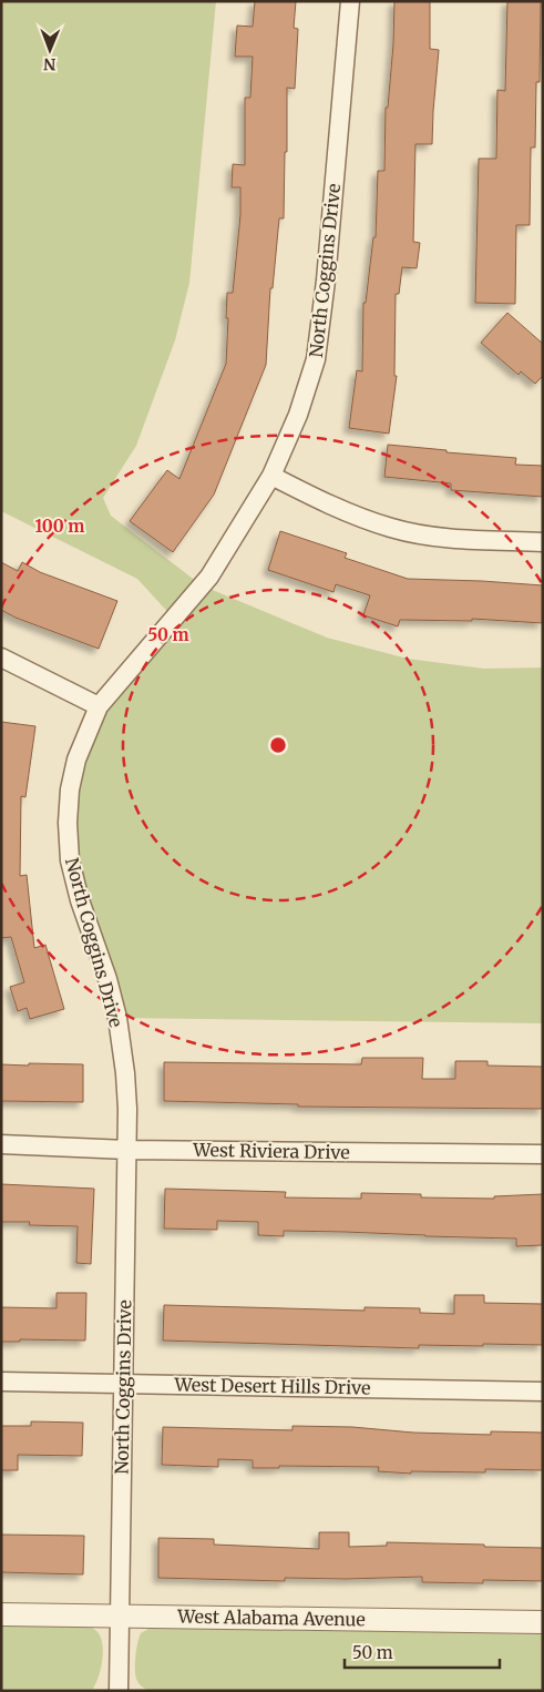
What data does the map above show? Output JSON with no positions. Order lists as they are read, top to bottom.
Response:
{
  "streets": {
    "street": [
      "North Coggins Drive",
      "West Riviera Drive",
      "West Desert Hills Drive",
      "West Alabama Avenue"
    ]
  },
  "crossings": [
    ["North Coggins Drive", "West Riviera Drive"],
    ["North Coggins Drive", "West Desert Hills Drive"],
    ["North Coggins Drive", "West Alabama Avenue"]
  ],
  "scale_bar": "50 m",
  "north": "bottom",
  "rings": ["100 m", "50 m"]
}
